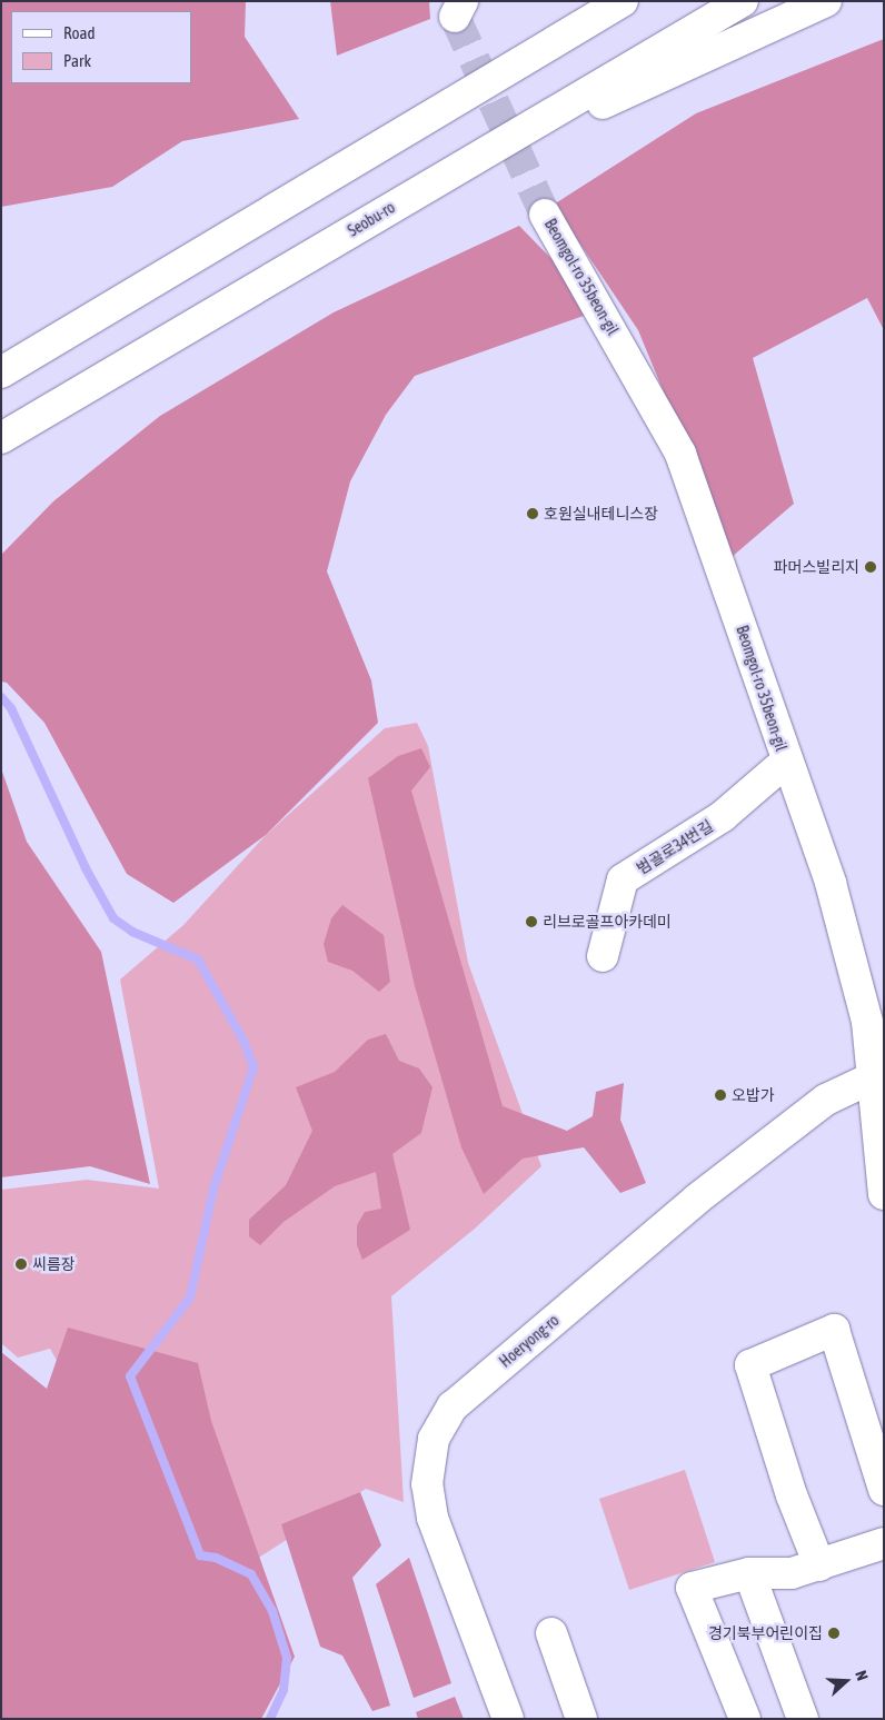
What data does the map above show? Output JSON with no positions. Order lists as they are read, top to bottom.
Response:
{
  "streets": {
    "main road": [
      "Seobu-ro",
      "Beomgol-ro 35beon-gil",
      "범골로34번길",
      "Hoeryong-ro"
    ]
  },
  "crossings": [
    ["Beomgol-ro 35beon-gil", "범골로34번길"],
    ["Beomgol-ro 35beon-gil", "Hoeryong-ro"]
  ],
  "places": [
    "호원실내테니스장",
    "파머스빌리지",
    "리브로골프아카데미",
    "오밥가",
    "씨름장",
    "경기북부어린이집"
  ],
  "legend": ["Road", "Park"],
  "north": "right"
}
